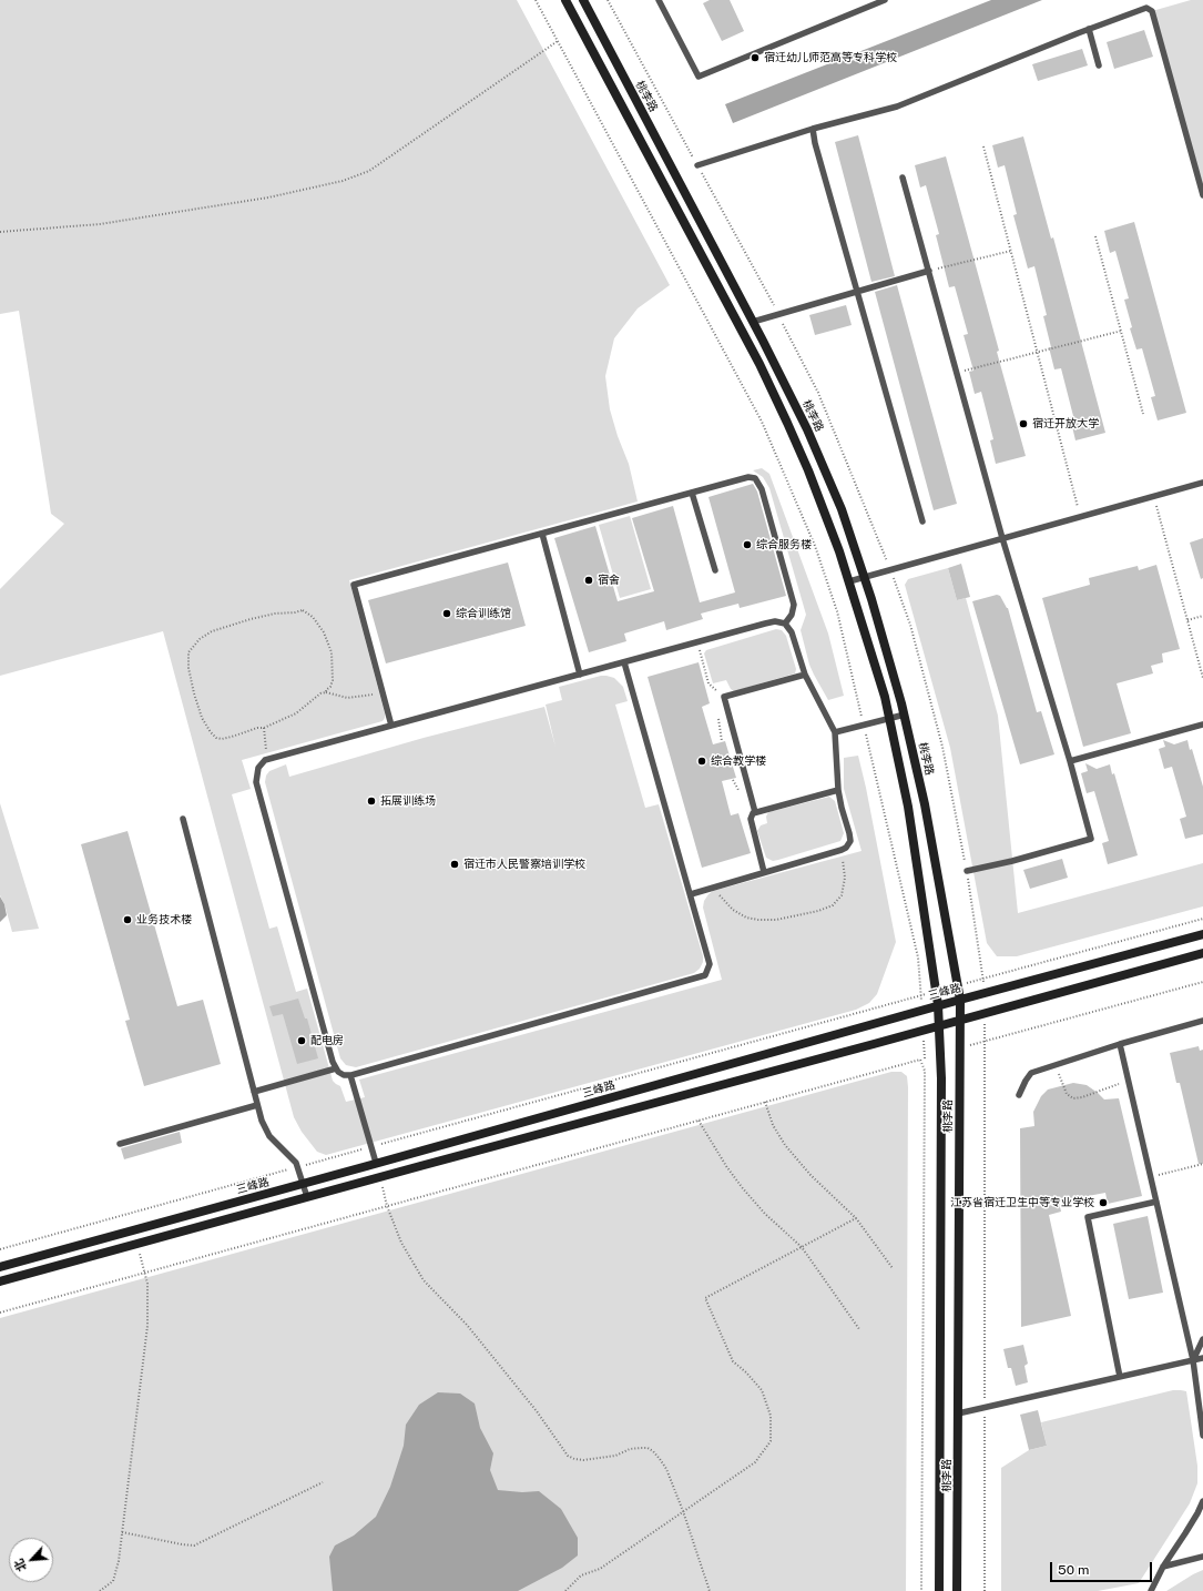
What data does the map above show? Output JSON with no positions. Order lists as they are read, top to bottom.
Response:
{
  "streets": {
    "main road": ["桃李路", "三峰路"]
  },
  "crossings": [
    ["桃李路", "三峰路"]
  ],
  "places": [
    "宿迁幼儿师范高等专科学校",
    "宿迁开放大学",
    "综合服务楼",
    "宿舍",
    "综合训练馆",
    "综合教学楼",
    "拓展训练场",
    "宿迁市人民警察培训学校",
    "业务技术楼",
    "配电房",
    "江苏省宿迁卫生中等专业学校"
  ],
  "scale_bar": "50 m",
  "north": "bottom left"
}
